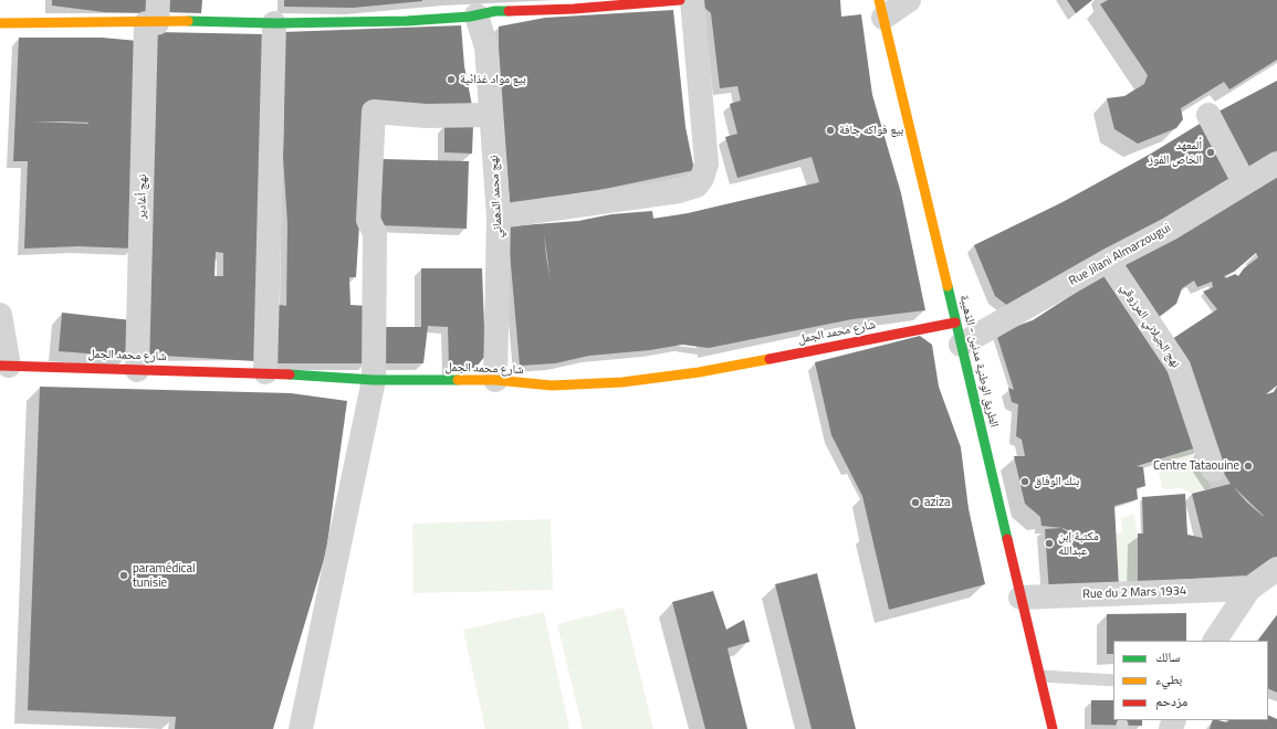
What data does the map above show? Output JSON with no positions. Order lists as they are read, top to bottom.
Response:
{
  "streets": {
    "street": [
      "نهج أغادير",
      "نهج محمد الدهماني",
      "Rue Jilani Almarzougui",
      "نهج الجيلاني المرزوقي",
      "شارع محمد الجمل",
      "الطريق الوطنية مدنين - الذهيبة",
      "Rue du 2 Mars 1934"
    ]
  },
  "crossings": [
    ["نهج أغادير", "شارع محمد الجمل"],
    ["نهج محمد الدهماني", "شارع محمد الجمل"],
    ["Rue Jilani Almarzougui", "نهج الجيلاني المرزوقي"],
    ["Rue Jilani Almarzougui", "شارع محمد الجمل"],
    ["Rue Jilani Almarzougui", "الطريق الوطنية مدنين - الذهيبة"],
    ["شارع محمد الجمل", "الطريق الوطنية مدنين - الذهيبة"],
    ["الطريق الوطنية مدنين - الذهيبة", "Rue du 2 Mars 1934"]
  ],
  "places": [
    "بيع مواد غذائية",
    "بيع فواكه جافة",
    "ألمعهد الخاص الفوز",
    "Centre Tataouine",
    "بنك الوفاق",
    "aziza",
    "مكتبة إبن عبدالله",
    "paramédical tunisie"
  ],
  "legend": ["سالك", "بطيء", "مزدحم"]
}
